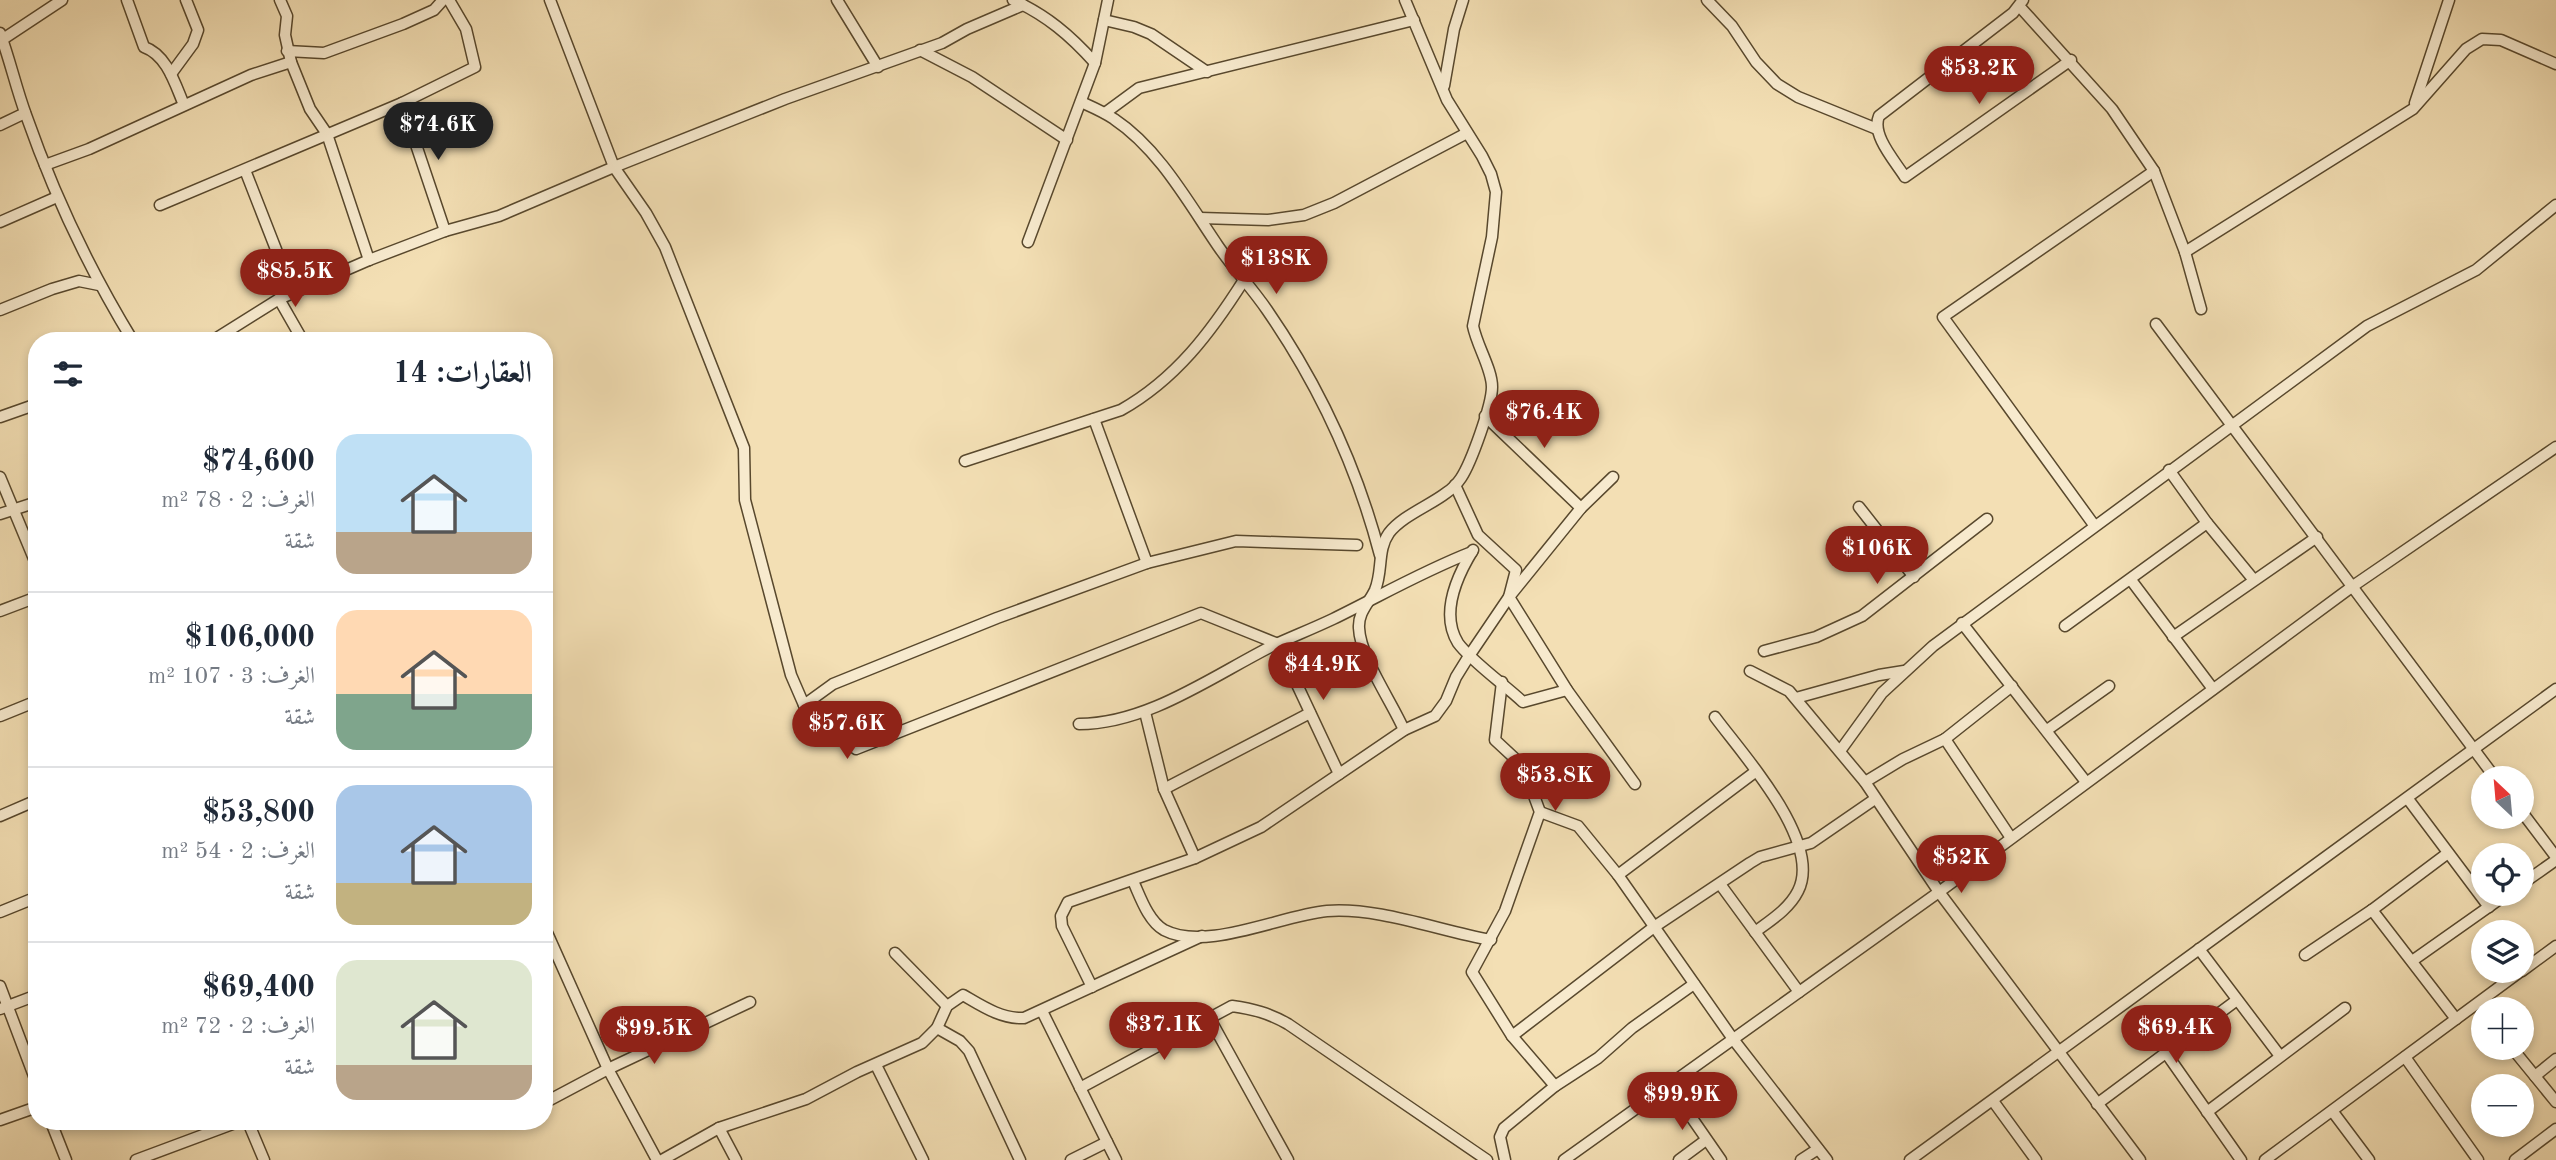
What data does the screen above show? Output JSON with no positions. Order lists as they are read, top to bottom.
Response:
{
  "north": "top left",
  "page": {
    "price": [
      "$53.2K",
      "$74.6K",
      "$138K",
      "$85.5K",
      "$76.4K",
      "$106K",
      "$44.9K",
      "$57.6K",
      "$53.8K",
      "$52K",
      "$37.1K",
      "$69.4K",
      "$99.5K",
      "$99.9K"
    ],
    "heading": "العقارات: 14",
    "list": [
      {
        "name": "$74,600",
        "note": "الغرف: 2 · 78 m² · شقة"
      },
      {
        "name": "$106,000",
        "note": "الغرف: 3 · 107 m² · شقة"
      },
      {
        "name": "$53,800",
        "note": "الغرف: 2 · 54 m² · شقة"
      },
      {
        "name": "$69,400",
        "note": "الغرف: 2 · 72 m² · شقة"
      }
    ],
    "map_buttons": ["+", "−"]
  }
}
